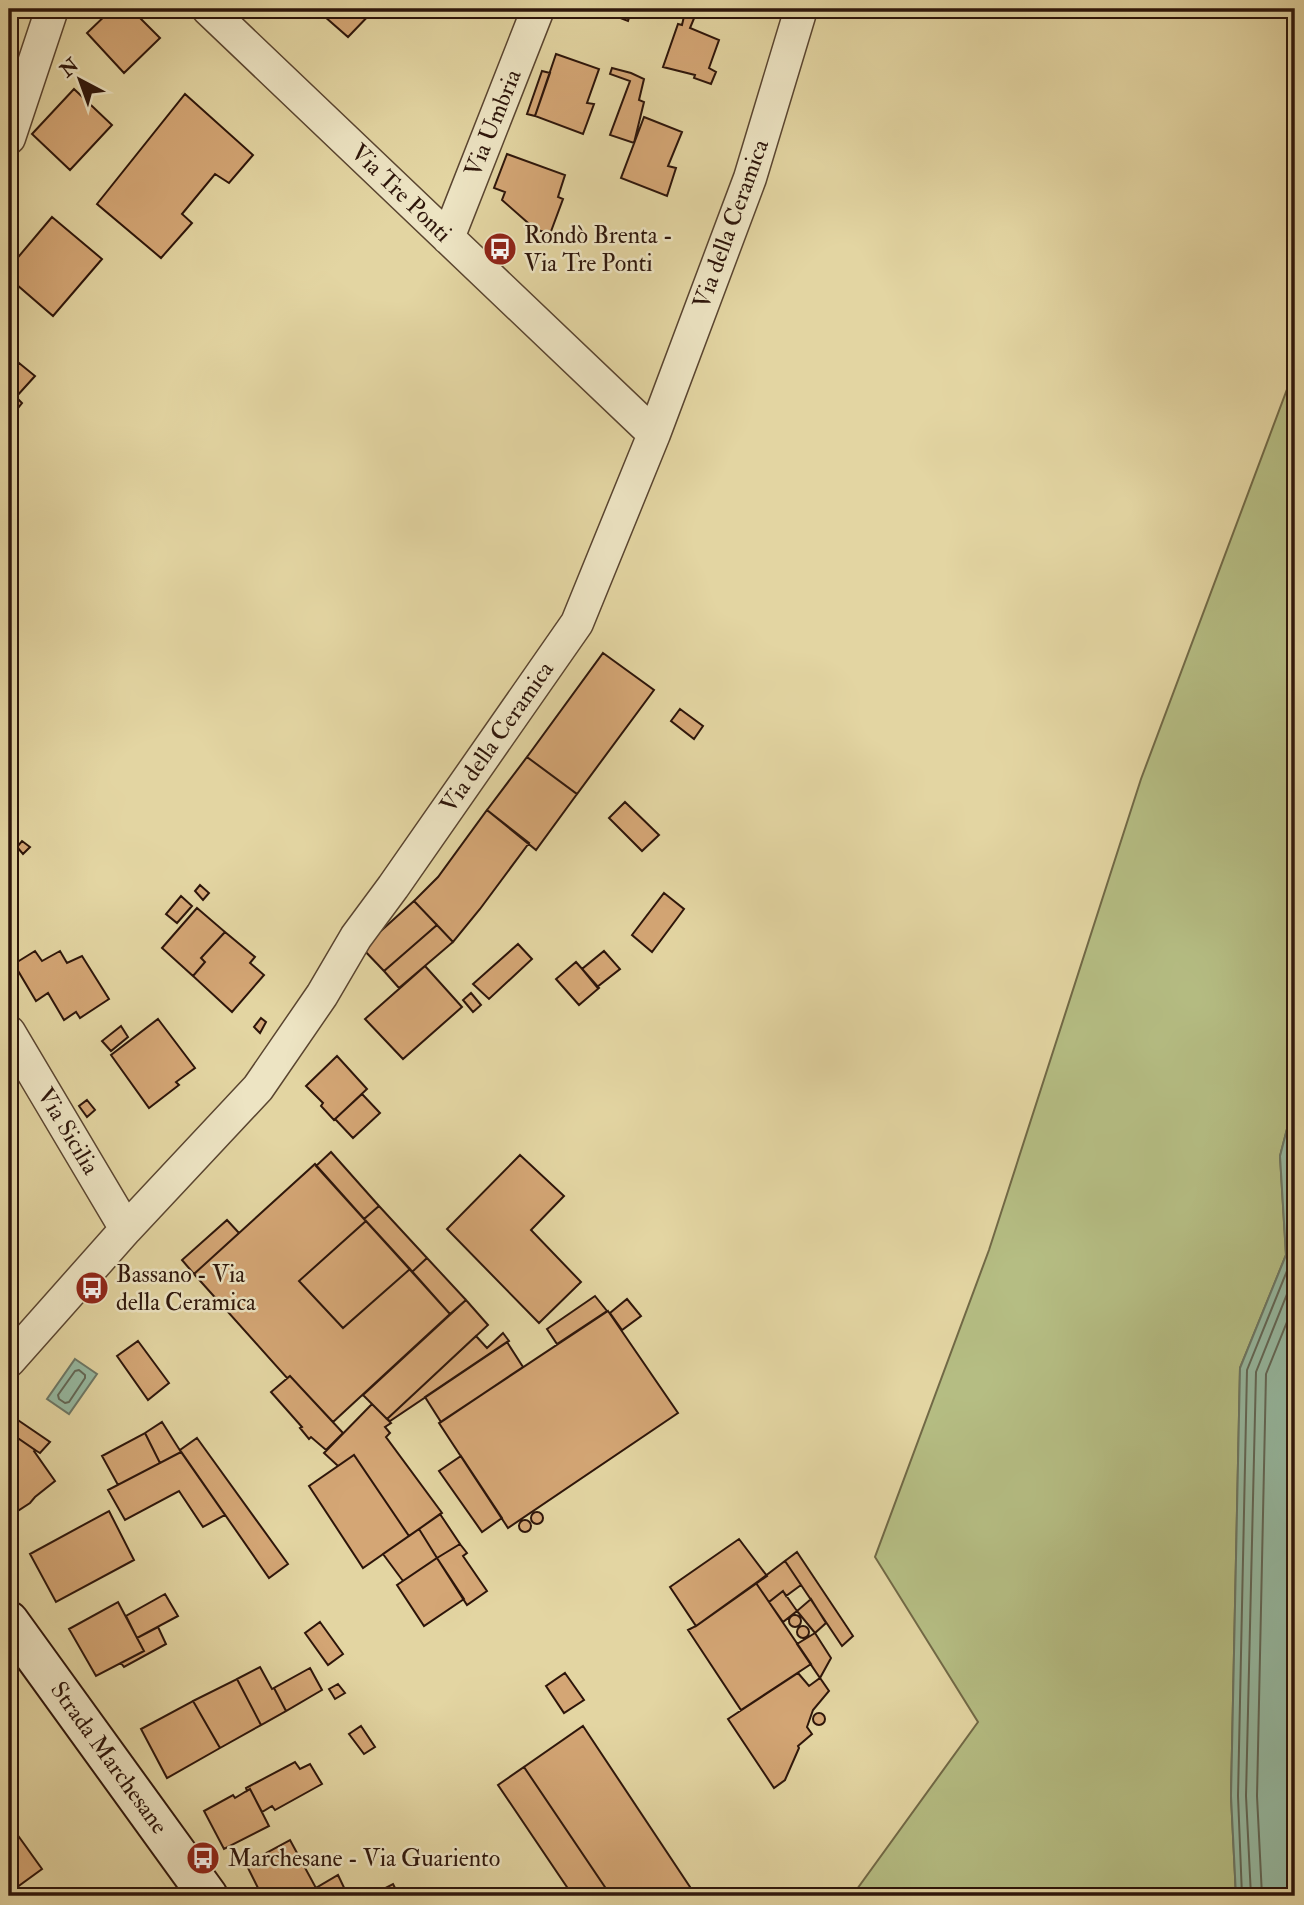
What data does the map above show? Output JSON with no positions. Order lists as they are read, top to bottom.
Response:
{
  "streets": {
    "main road": ["Strada Marchesane"],
    "street": [
      "Via Umbria",
      "Via Tre Ponti",
      "Via della Ceramica",
      "Via Sicilia"
    ]
  },
  "crossings": [
    ["Via Umbria", "Via Tre Ponti"],
    ["Via Tre Ponti", "Via della Ceramica"],
    ["Via della Ceramica", "Via Sicilia"]
  ],
  "places": {
    "bus stop": ["Rondò Brenta - Via Tre Ponti", "Bassano - Via della Ceramica", "Marchesane - Via Guariento"]
  },
  "north": "top left"
}
